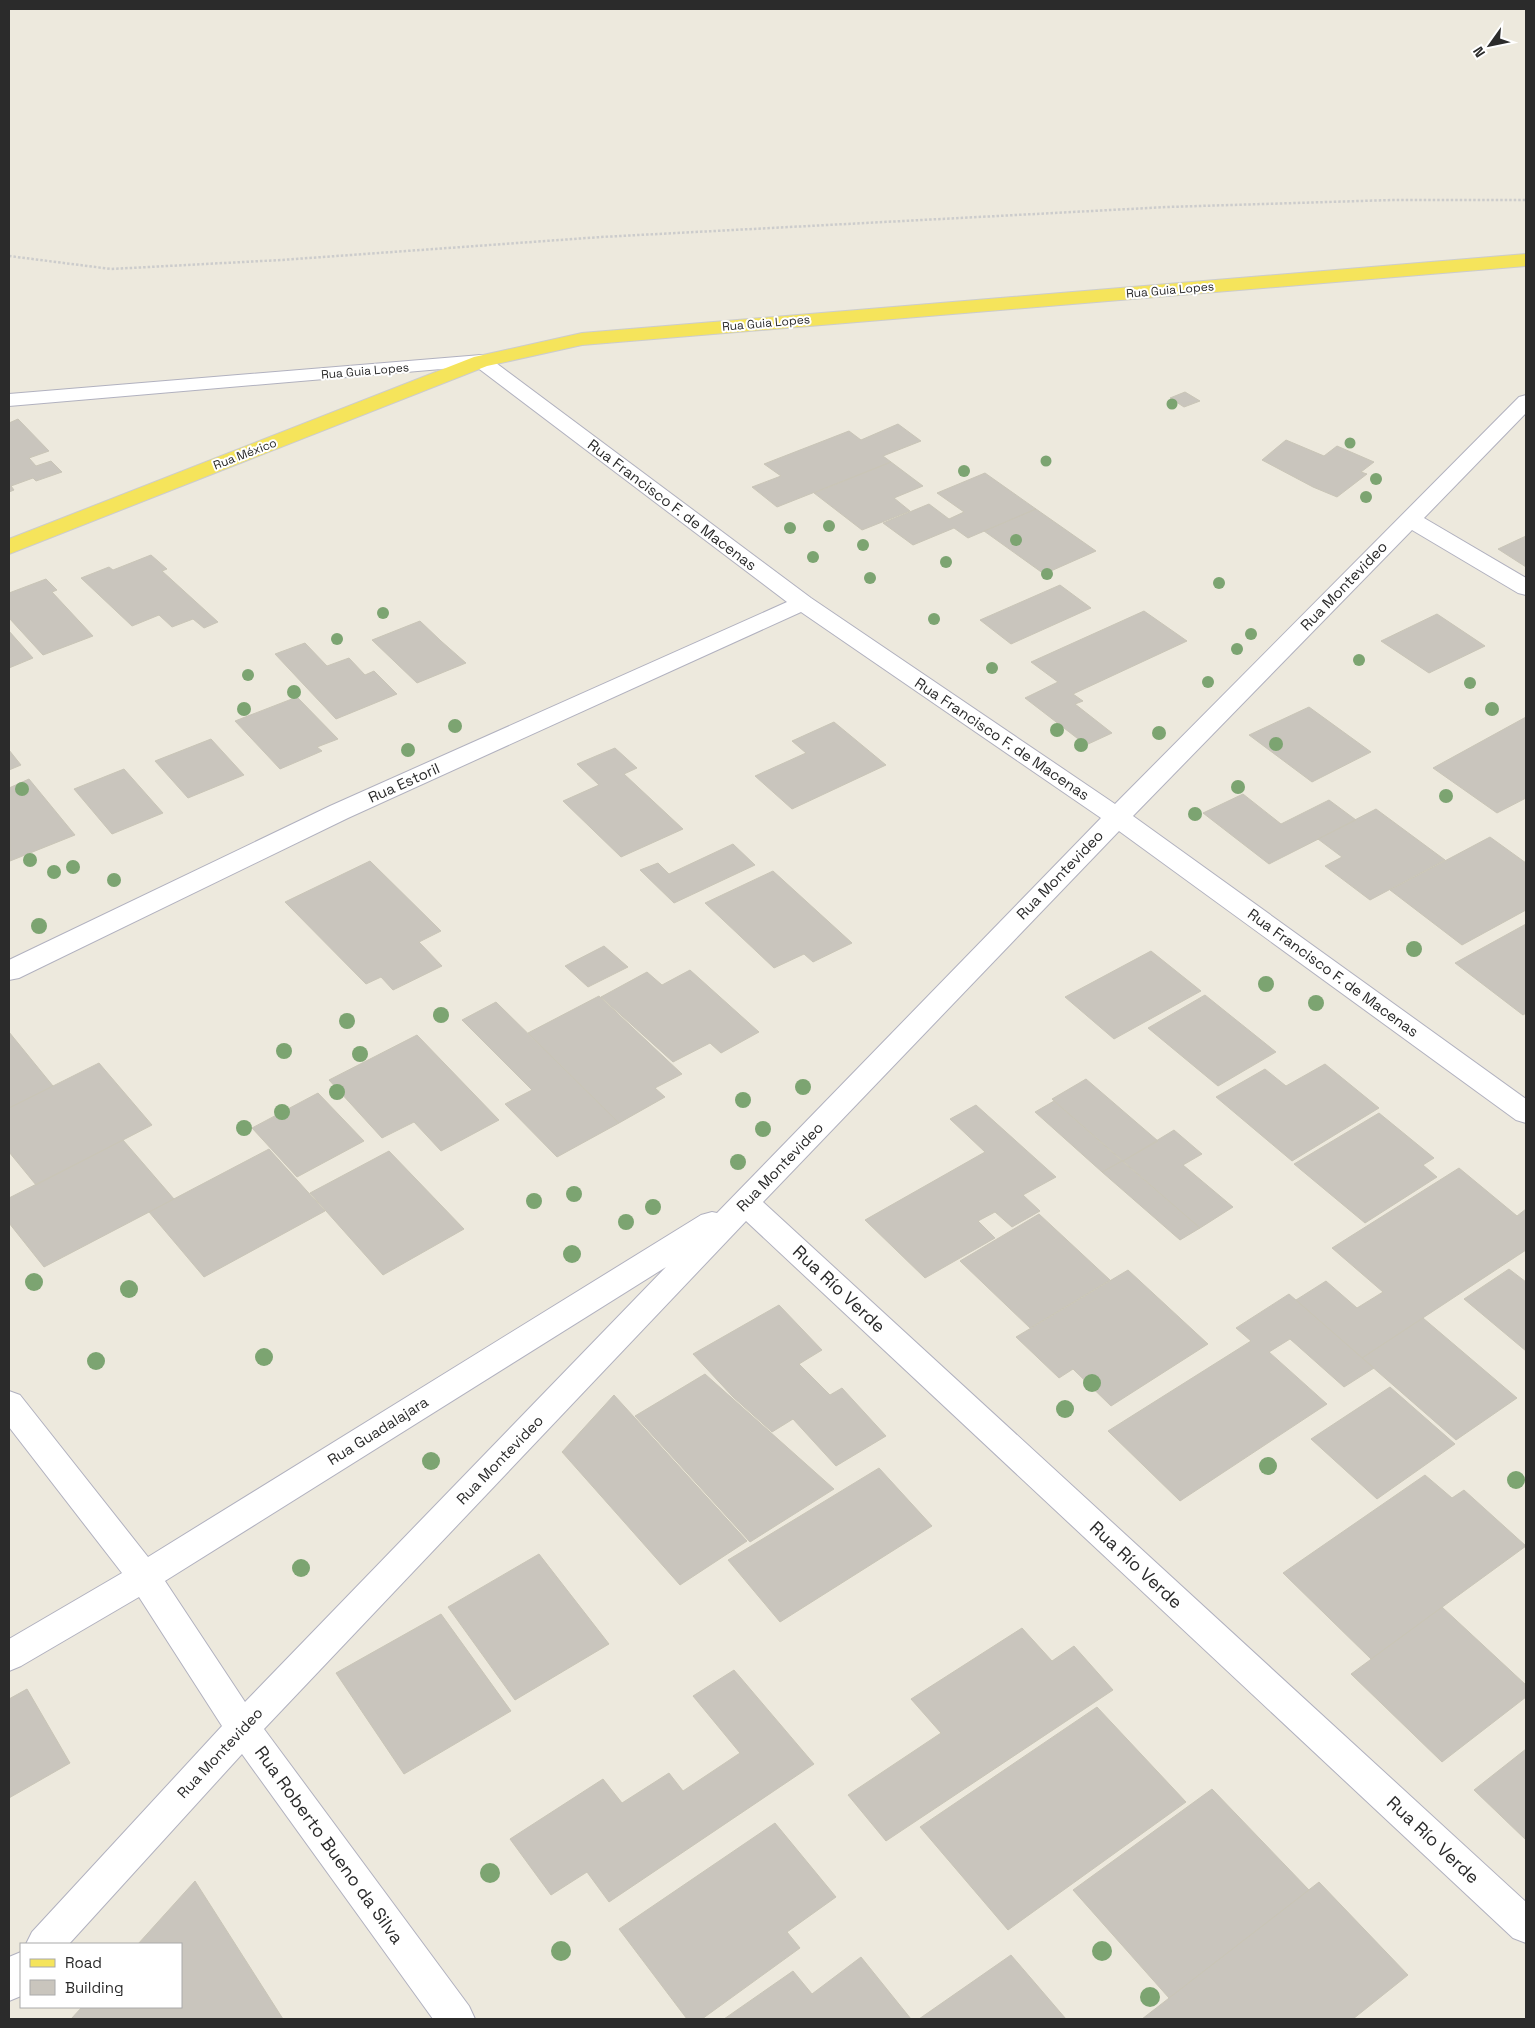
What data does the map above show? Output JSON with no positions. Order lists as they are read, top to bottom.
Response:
{
  "streets": {
    "main road": ["Rua Guia Lopes", "Rua México"],
    "street": [
      "Rua Francisco F. de Macenas",
      "Rua Montevideo",
      "Rua Estoril",
      "Rua Río Verde",
      "Rua Guadalajara",
      "Rua Roberto Bueno da Silva"
    ]
  },
  "crossings": [
    ["Rua Guia Lopes", "Rua México"],
    ["Rua Guia Lopes", "Rua Francisco F. de Macenas"],
    ["Rua México", "Rua Francisco F. de Macenas"],
    ["Rua Francisco F. de Macenas", "Rua Montevideo"],
    ["Rua Francisco F. de Macenas", "Rua Estoril"],
    ["Rua Montevideo", "Rua Río Verde"],
    ["Rua Montevideo", "Rua Guadalajara"],
    ["Rua Montevideo", "Rua Roberto Bueno da Silva"],
    ["Rua Río Verde", "Rua Guadalajara"],
    ["Rua Guadalajara", "Rua Roberto Bueno da Silva"]
  ],
  "legend": ["Road", "Building"],
  "north": "bottom left"
}
